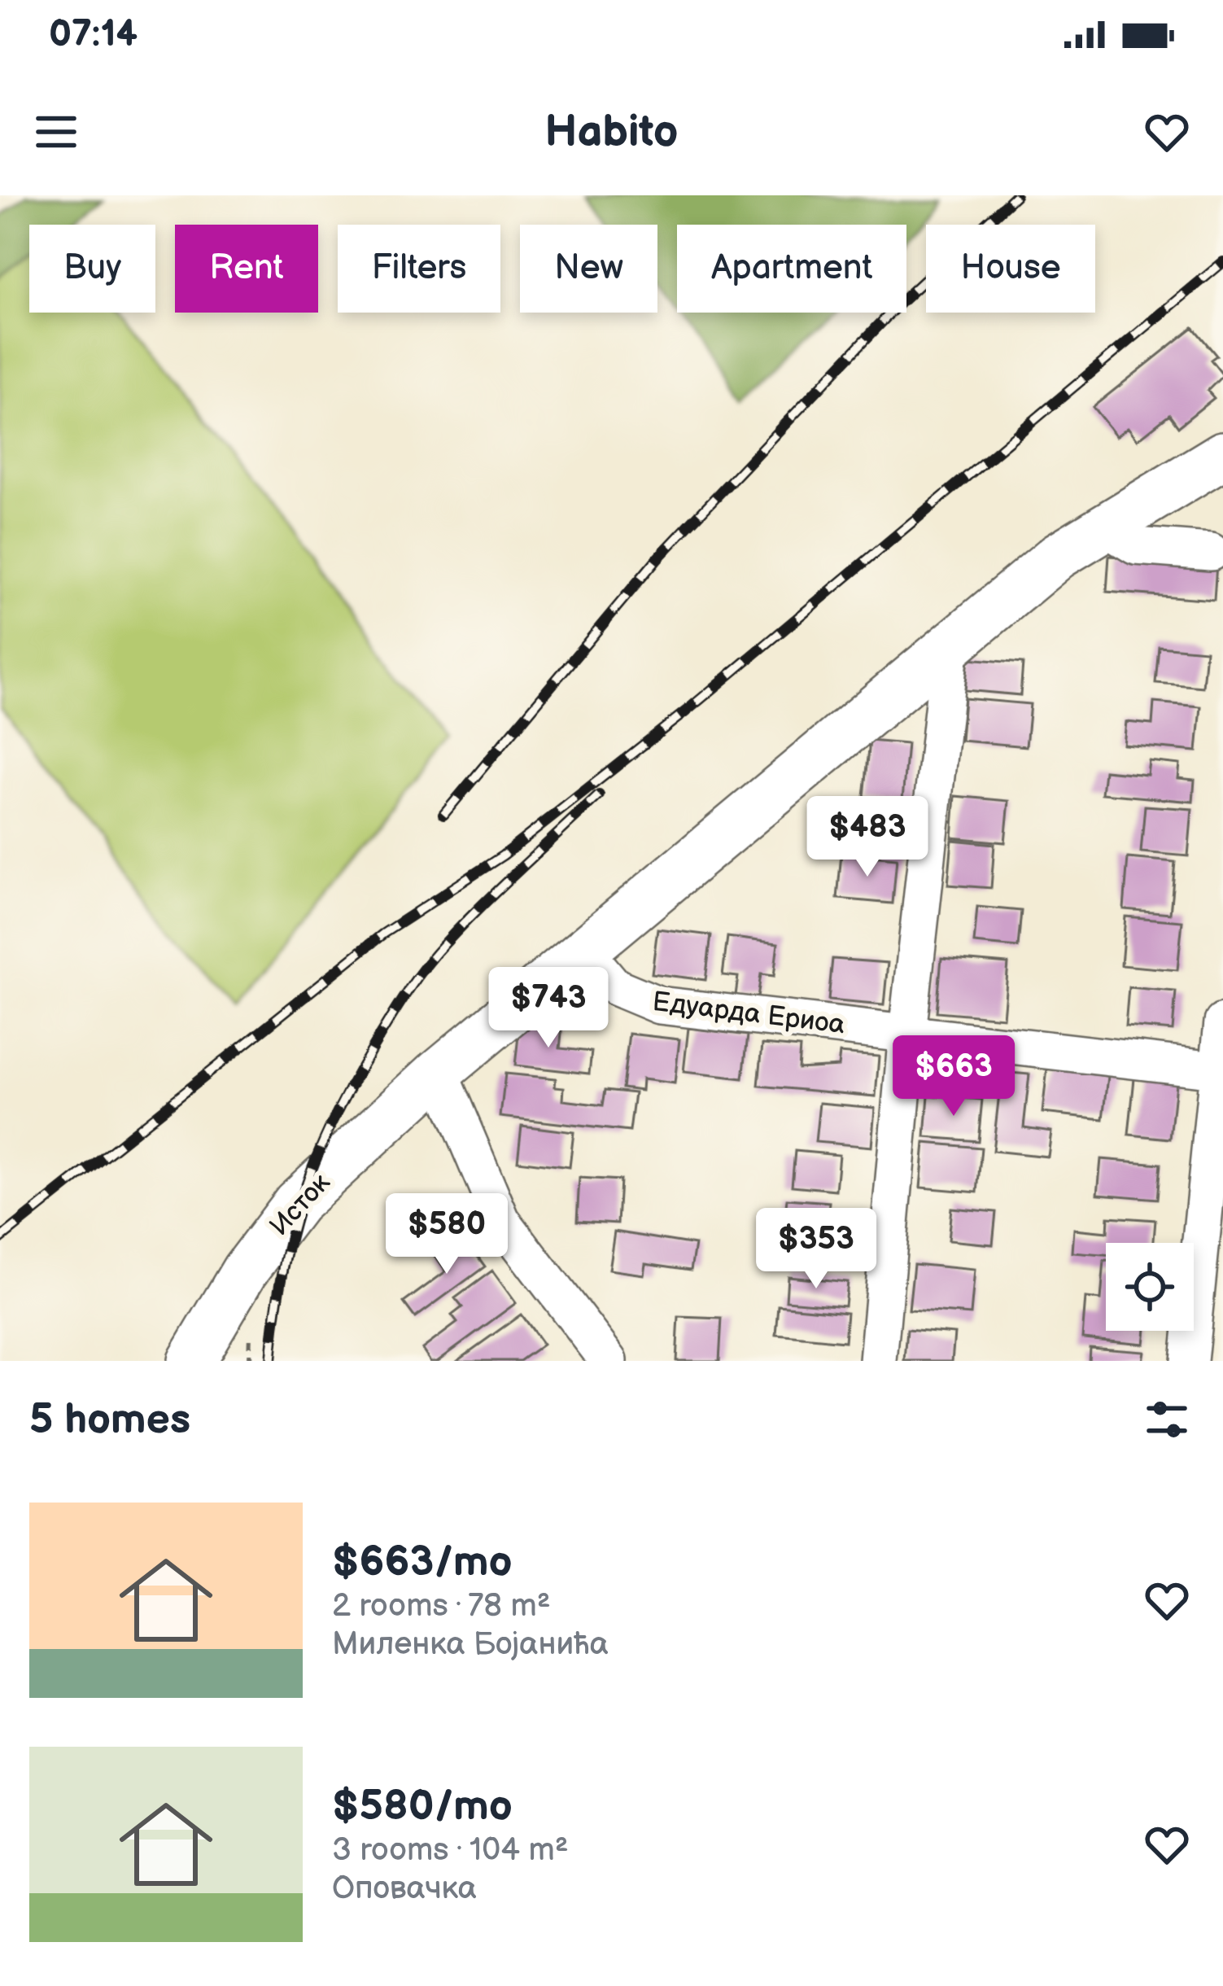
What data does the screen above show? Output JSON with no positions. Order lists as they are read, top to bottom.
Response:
{
  "streets": {
    "main road": ["Исток"],
    "street": ["Едуарда Ериоа"]
  },
  "crossings": [
    ["Едуарда Ериоа", "Исток"]
  ],
  "page": {
    "status": "07:14",
    "header": "Habito",
    "chip": [
      "Buy",
      "Rent",
      "Filters",
      "New",
      "Apartment",
      "House"
    ],
    "price": [
      "$483",
      "$743",
      "$663",
      "$580",
      "$353"
    ],
    "heading": "5 homes",
    "list": [
      {
        "name": "$663/mo",
        "note": "2 rooms · 78 m² · Миленка Бојанића"
      },
      {
        "name": "$580/mo",
        "note": "3 rooms · 104 m² · Оповачка"
      }
    ]
  }
}
